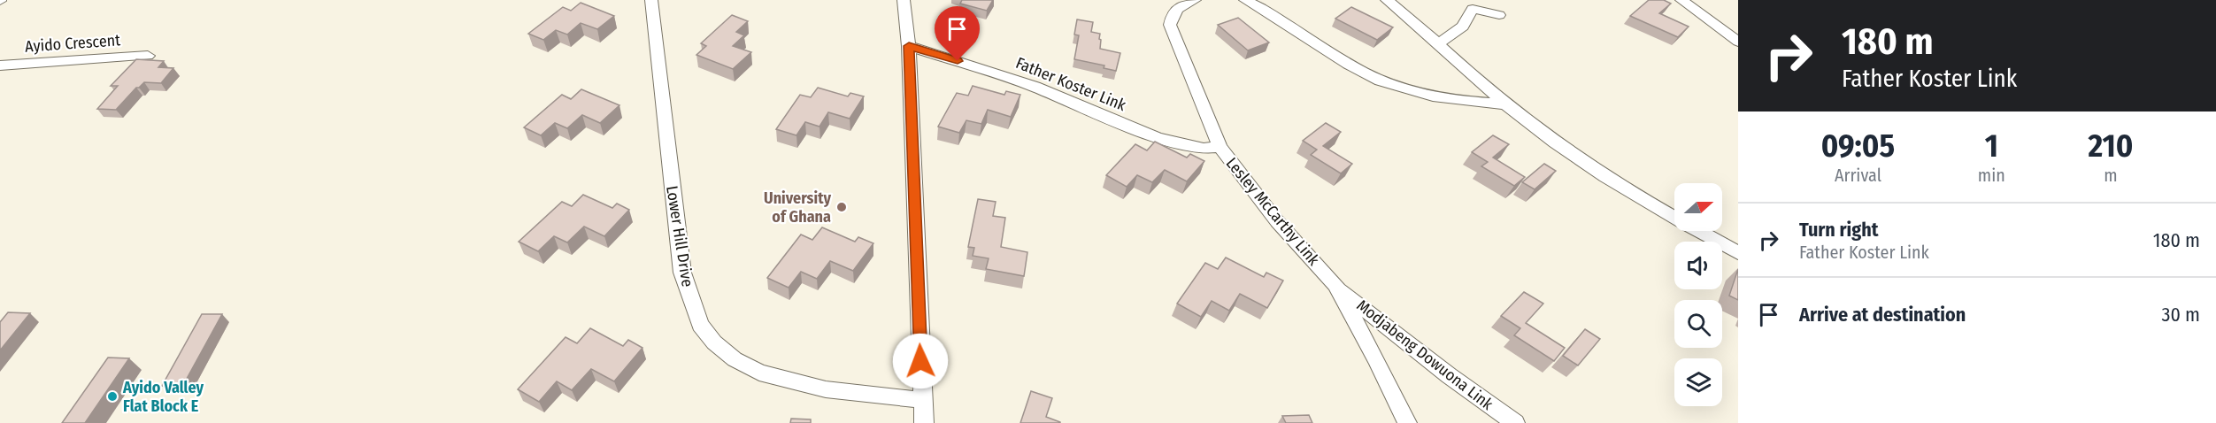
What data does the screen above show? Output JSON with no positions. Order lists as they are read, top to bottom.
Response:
{
  "streets": {
    "street": [
      "Ayido Crescent",
      "Father Koster Link",
      "Lesley McCarthy Link",
      "Lower Hill Drive",
      "Modjabeng Dowuona Link"
    ]
  },
  "crossings": [
    ["Father Koster Link", "Lesley McCarthy Link"],
    ["Lesley McCarthy Link", "Modjabeng Dowuona Link"]
  ],
  "places": ["University of Ghana", "Ayido Valley Flat Block E"],
  "north": "right",
  "page": {
    "turn": ["180 m", "Father Koster Link"],
    "eta": [
      "09:05",
      "Arrival",
      "1",
      "min",
      "210",
      "m"
    ],
    "list": [
      {
        "name": "Turn right",
        "note": "Father Koster Link",
        "value": "180 m"
      },
      {
        "name": "Arrive at destination",
        "value": "30 m"
      }
    ]
  }
}
